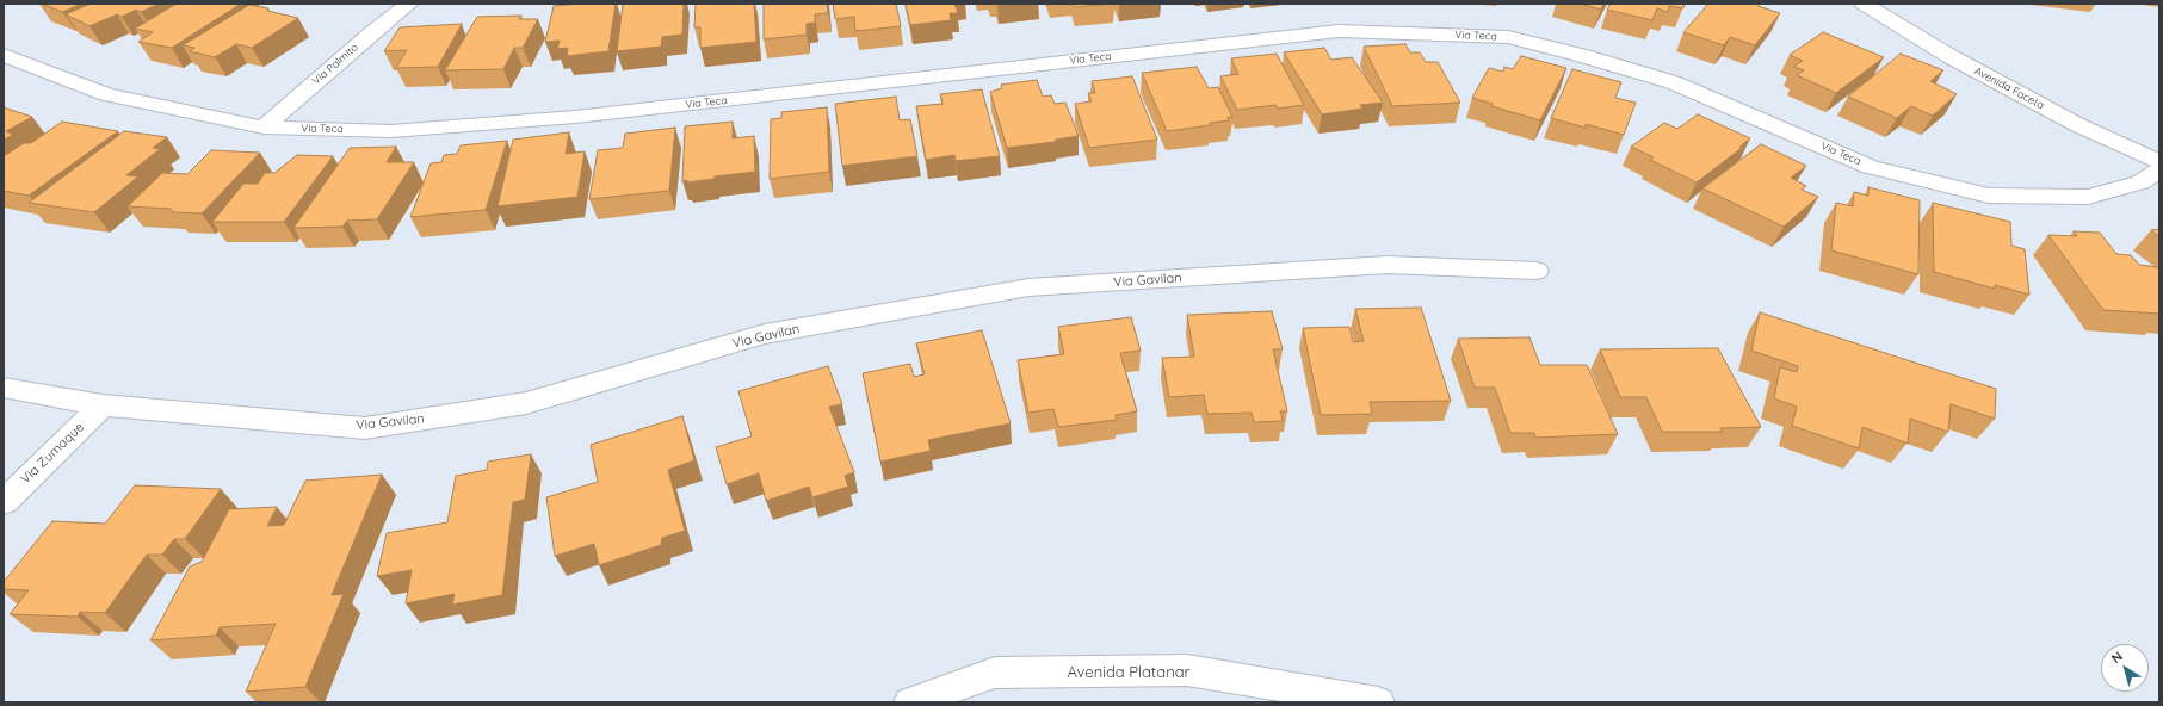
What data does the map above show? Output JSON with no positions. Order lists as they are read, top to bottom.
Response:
{
  "streets": {
    "street": [
      "Via Teca",
      "Via Palmito",
      "Avenida Faceta",
      "Via Gavilan",
      "Via Zumaque",
      "Avenida Platanar"
    ]
  },
  "crossings": [
    ["Via Teca", "Via Palmito"],
    ["Via Gavilan", "Via Zumaque"]
  ],
  "north": "top left"
}
